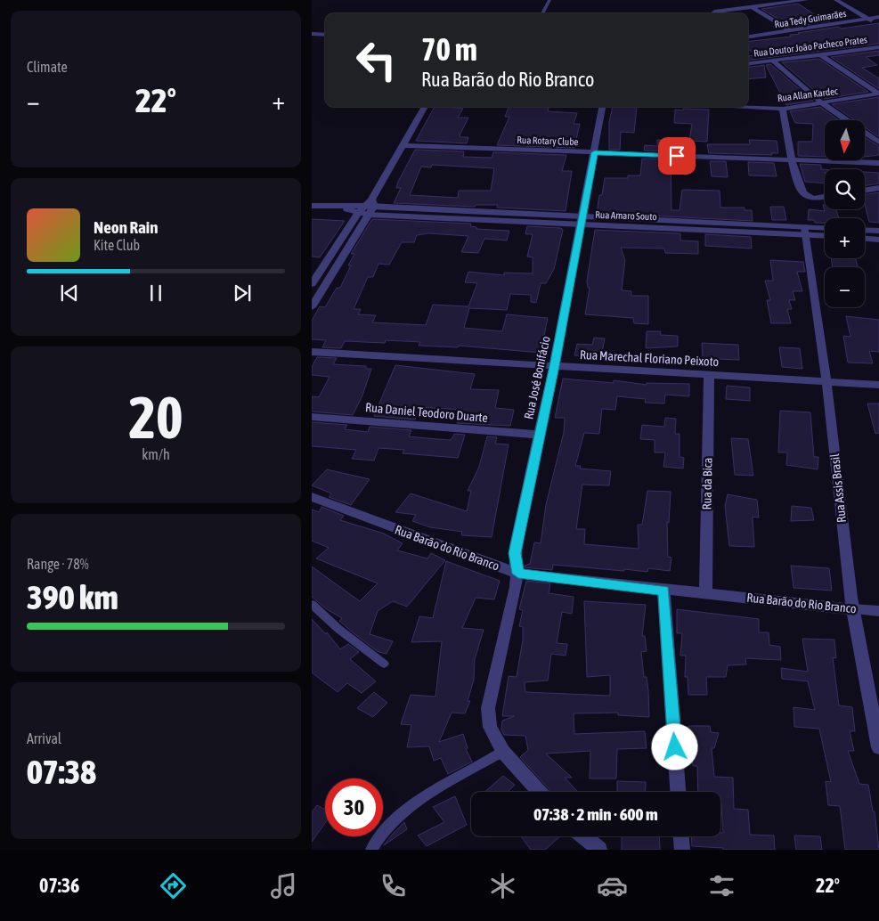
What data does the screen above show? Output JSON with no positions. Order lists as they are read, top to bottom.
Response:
{
  "streets": {
    "street": [
      "Rua Tedy Guimarães",
      "Rua Doutor João Pacheco Prates",
      "Rua Allan Kardec",
      "Rua Rotary Clube",
      "Rua Amaro Souto",
      "Rua Marechal Floriano Peixoto",
      "Rua José Bonifácio",
      "Rua Daniel Teodoro Duarte",
      "Rua da Bica",
      "Rua Assis Brasil",
      "Rua Barão do Rio Branco"
    ]
  },
  "crossings": [
    ["Rua Rotary Clube", "Rua José Bonifácio"],
    ["Rua Amaro Souto", "Rua José Bonifácio"],
    ["Rua Amaro Souto", "Rua Assis Brasil"],
    ["Rua Marechal Floriano Peixoto", "Rua José Bonifácio"],
    ["Rua Marechal Floriano Peixoto", "Rua da Bica"],
    ["Rua Marechal Floriano Peixoto", "Rua Assis Brasil"],
    ["Rua José Bonifácio", "Rua Daniel Teodoro Duarte"],
    ["Rua José Bonifácio", "Rua Barão do Rio Branco"],
    ["Rua da Bica", "Rua Barão do Rio Branco"],
    ["Rua Assis Brasil", "Rua Barão do Rio Branco"]
  ],
  "north": "bottom",
  "page": {
    "tile": [
      "Climate",
      ["20", "km/h"],
      ["Range · 78%", "390 km"],
      ["Arrival", "07:38"]
    ],
    "turn": ["70 m", "Rua Barão do Rio Branco"],
    "heat": ["−", "22°", "+"],
    "map_buttons": ["+", "−"],
    "song": ["Neon Rain", "Kite Club"],
    "limit": "30",
    "trip": "07:38 · 2 min · 600 m",
    "tabs": ["07:36", "22°"]
  }
}
